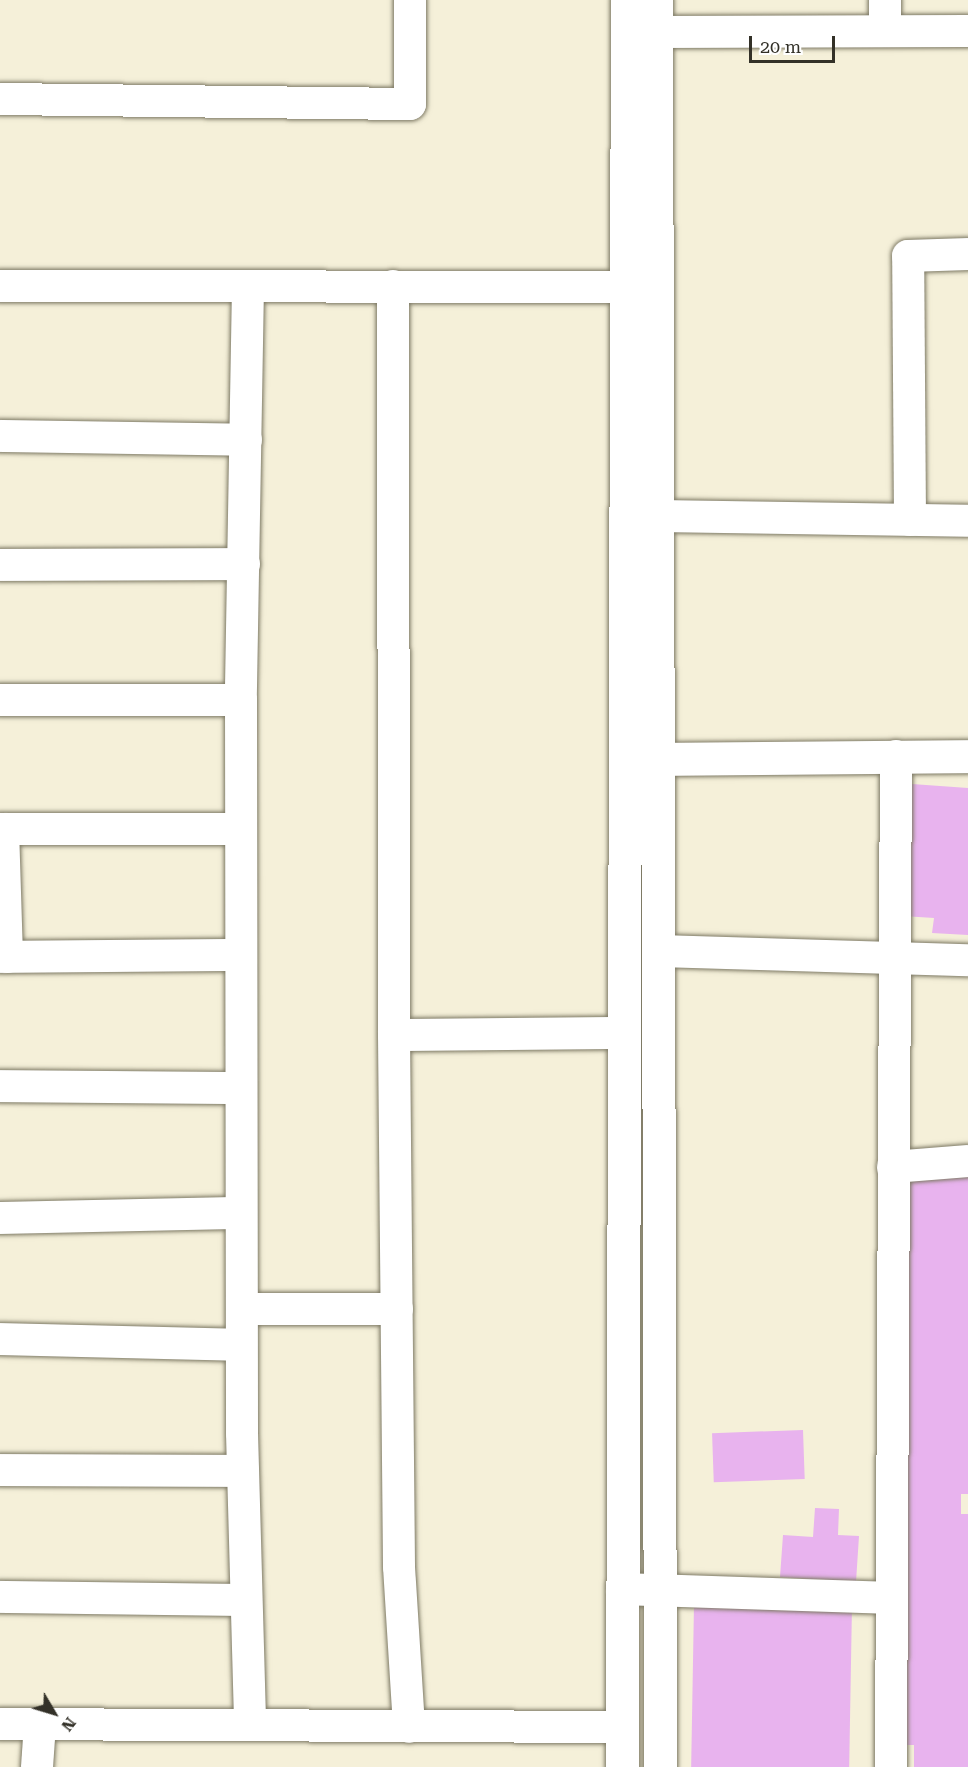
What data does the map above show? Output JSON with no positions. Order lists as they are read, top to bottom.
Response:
{
  "scale_bar": "20 m",
  "north": "bottom right"
}
